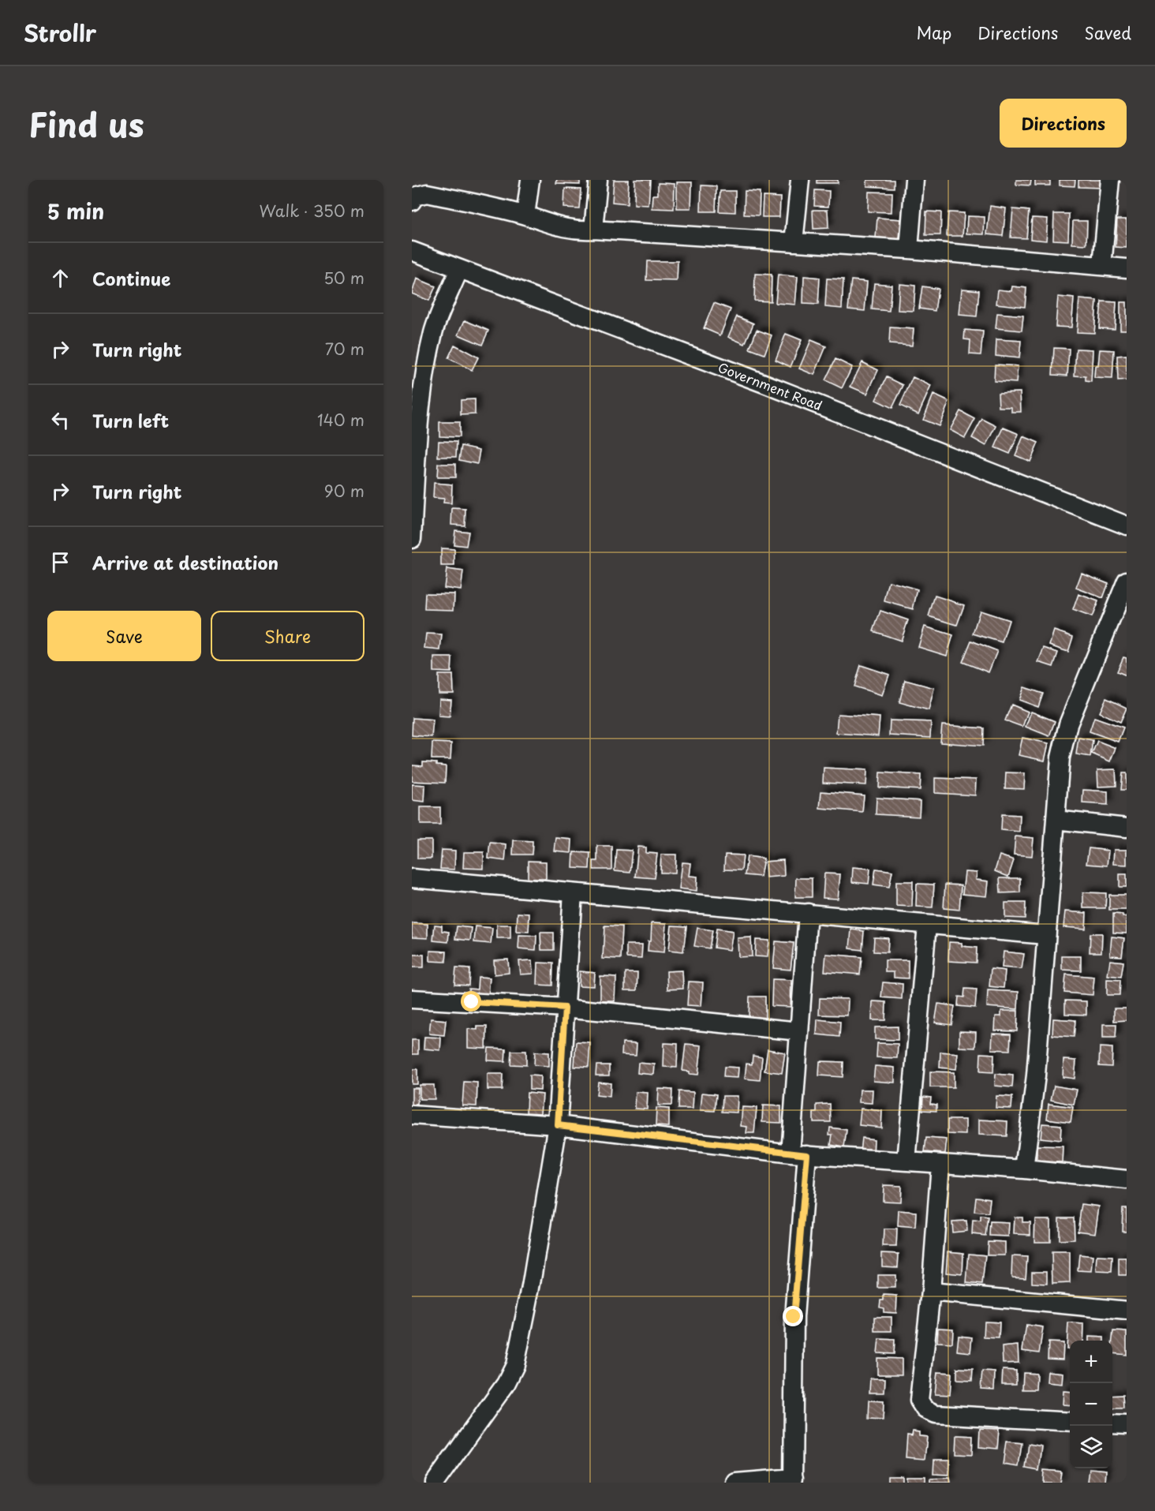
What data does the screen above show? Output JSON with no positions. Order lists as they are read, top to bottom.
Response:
{
  "streets": {
    "street": ["Government Road"]
  },
  "page": {
    "header": "Strollr",
    "nav": ["Map", "Directions", "Saved"],
    "title": "Find us",
    "buttons": [
      "Directions",
      ["Save", "Share"]
    ],
    "heading": ["5 min", "Walk · 350 m"],
    "list": [
      ["Continue", "50 m"],
      ["Turn right", "70 m"],
      ["Turn left", "140 m"],
      ["Turn right", "90 m"],
      "Arrive at destination"
    ],
    "map_buttons": ["+", "−"]
  }
}
